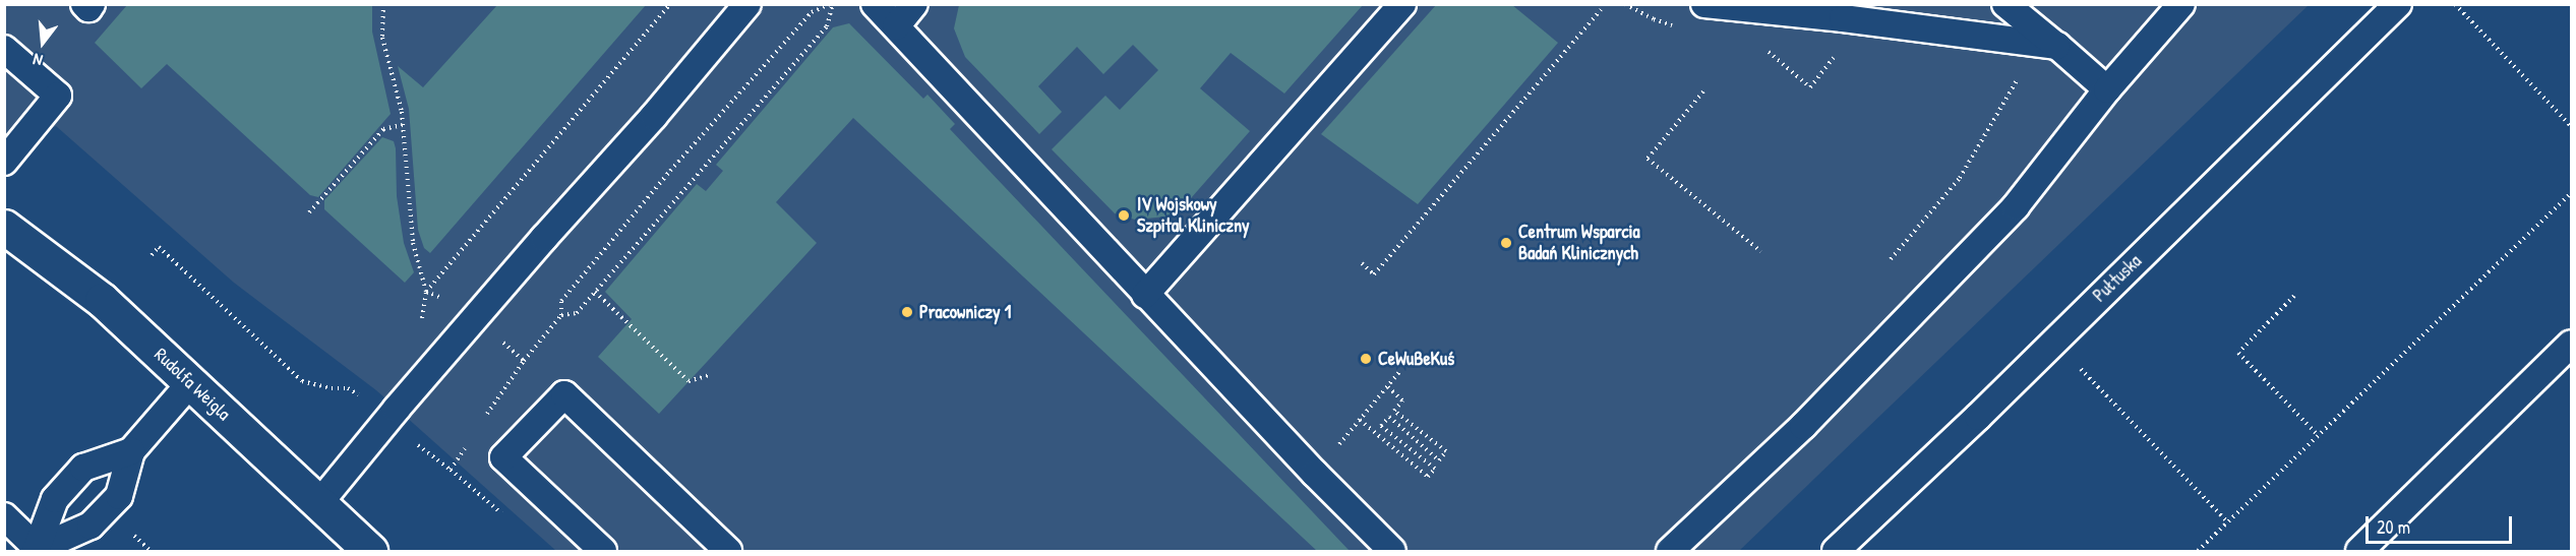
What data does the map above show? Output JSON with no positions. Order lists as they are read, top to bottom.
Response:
{
  "streets": {
    "street": ["Rudolfa Weigla"],
    "lane": ["Pułtuska"]
  },
  "places": [
    "IV Wojskowy Szpital Kliniczny",
    "Centrum Wsparcia Badań Klinicznych",
    "Pracowniczy 1",
    "CeWuBeKuś"
  ],
  "scale_bar": "20 m",
  "north": "bottom"
}
